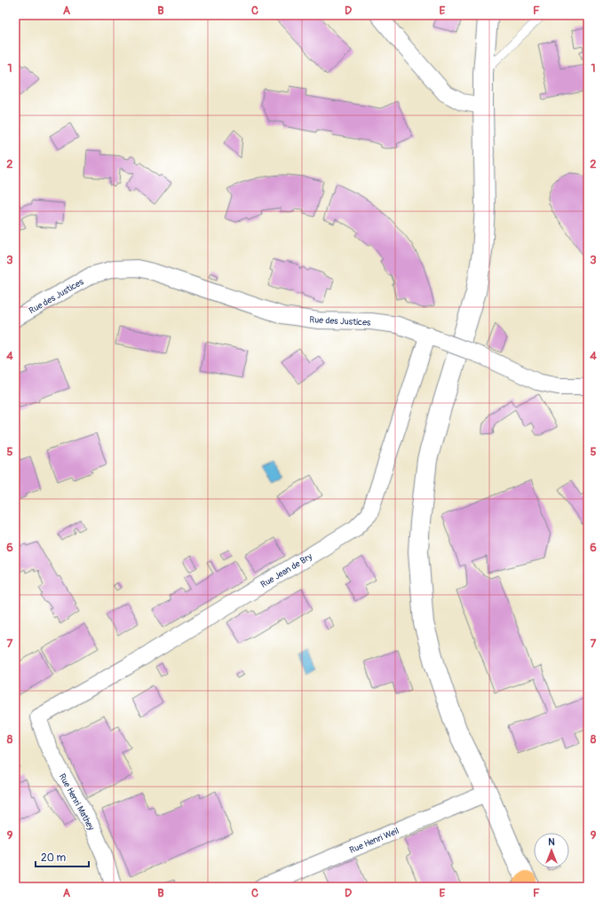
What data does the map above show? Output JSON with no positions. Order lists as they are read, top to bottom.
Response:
{
  "streets": {
    "street": [
      "Rue des Justices",
      "Rue Jean de Bry",
      "Rue Henri Mathey",
      "Rue Henri Weil"
    ]
  },
  "crossings": [
    ["Rue des Justices", "Rue Jean de Bry"],
    ["Rue Jean de Bry", "Rue Henri Mathey"]
  ],
  "scale_bar": "20 m",
  "north": "top",
  "grid": {
    "columns": [
      "A",
      "B",
      "C",
      "D",
      "E",
      "F"
    ],
    "rows": [
      "1",
      "2",
      "3",
      "4",
      "5",
      "6",
      "7",
      "8",
      "9"
    ]
  }
}
